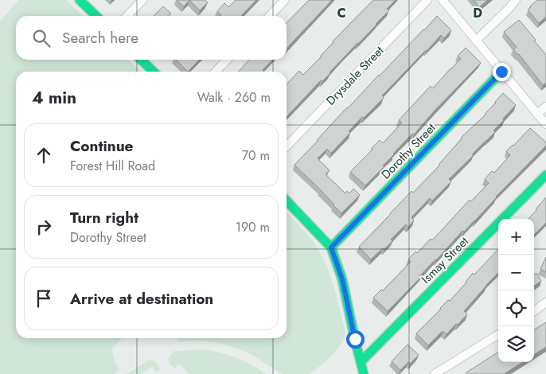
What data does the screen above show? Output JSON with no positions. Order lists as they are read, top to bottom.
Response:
{
  "streets": {
    "street": ["Drysdale Street", "Dorothy Street", "Ismay Street"]
  },
  "page": {
    "search": "Search here",
    "heading": ["4 min", "Walk · 260 m"],
    "list": [
      ["Continue", "Forest Hill Road", "70 m"],
      ["Turn right", "Dorothy Street", "190 m"],
      "Arrive at destination"
    ],
    "map_buttons": ["+", "−"]
  },
  "grid": {
    "columns": ["C", "D"]
  }
}
